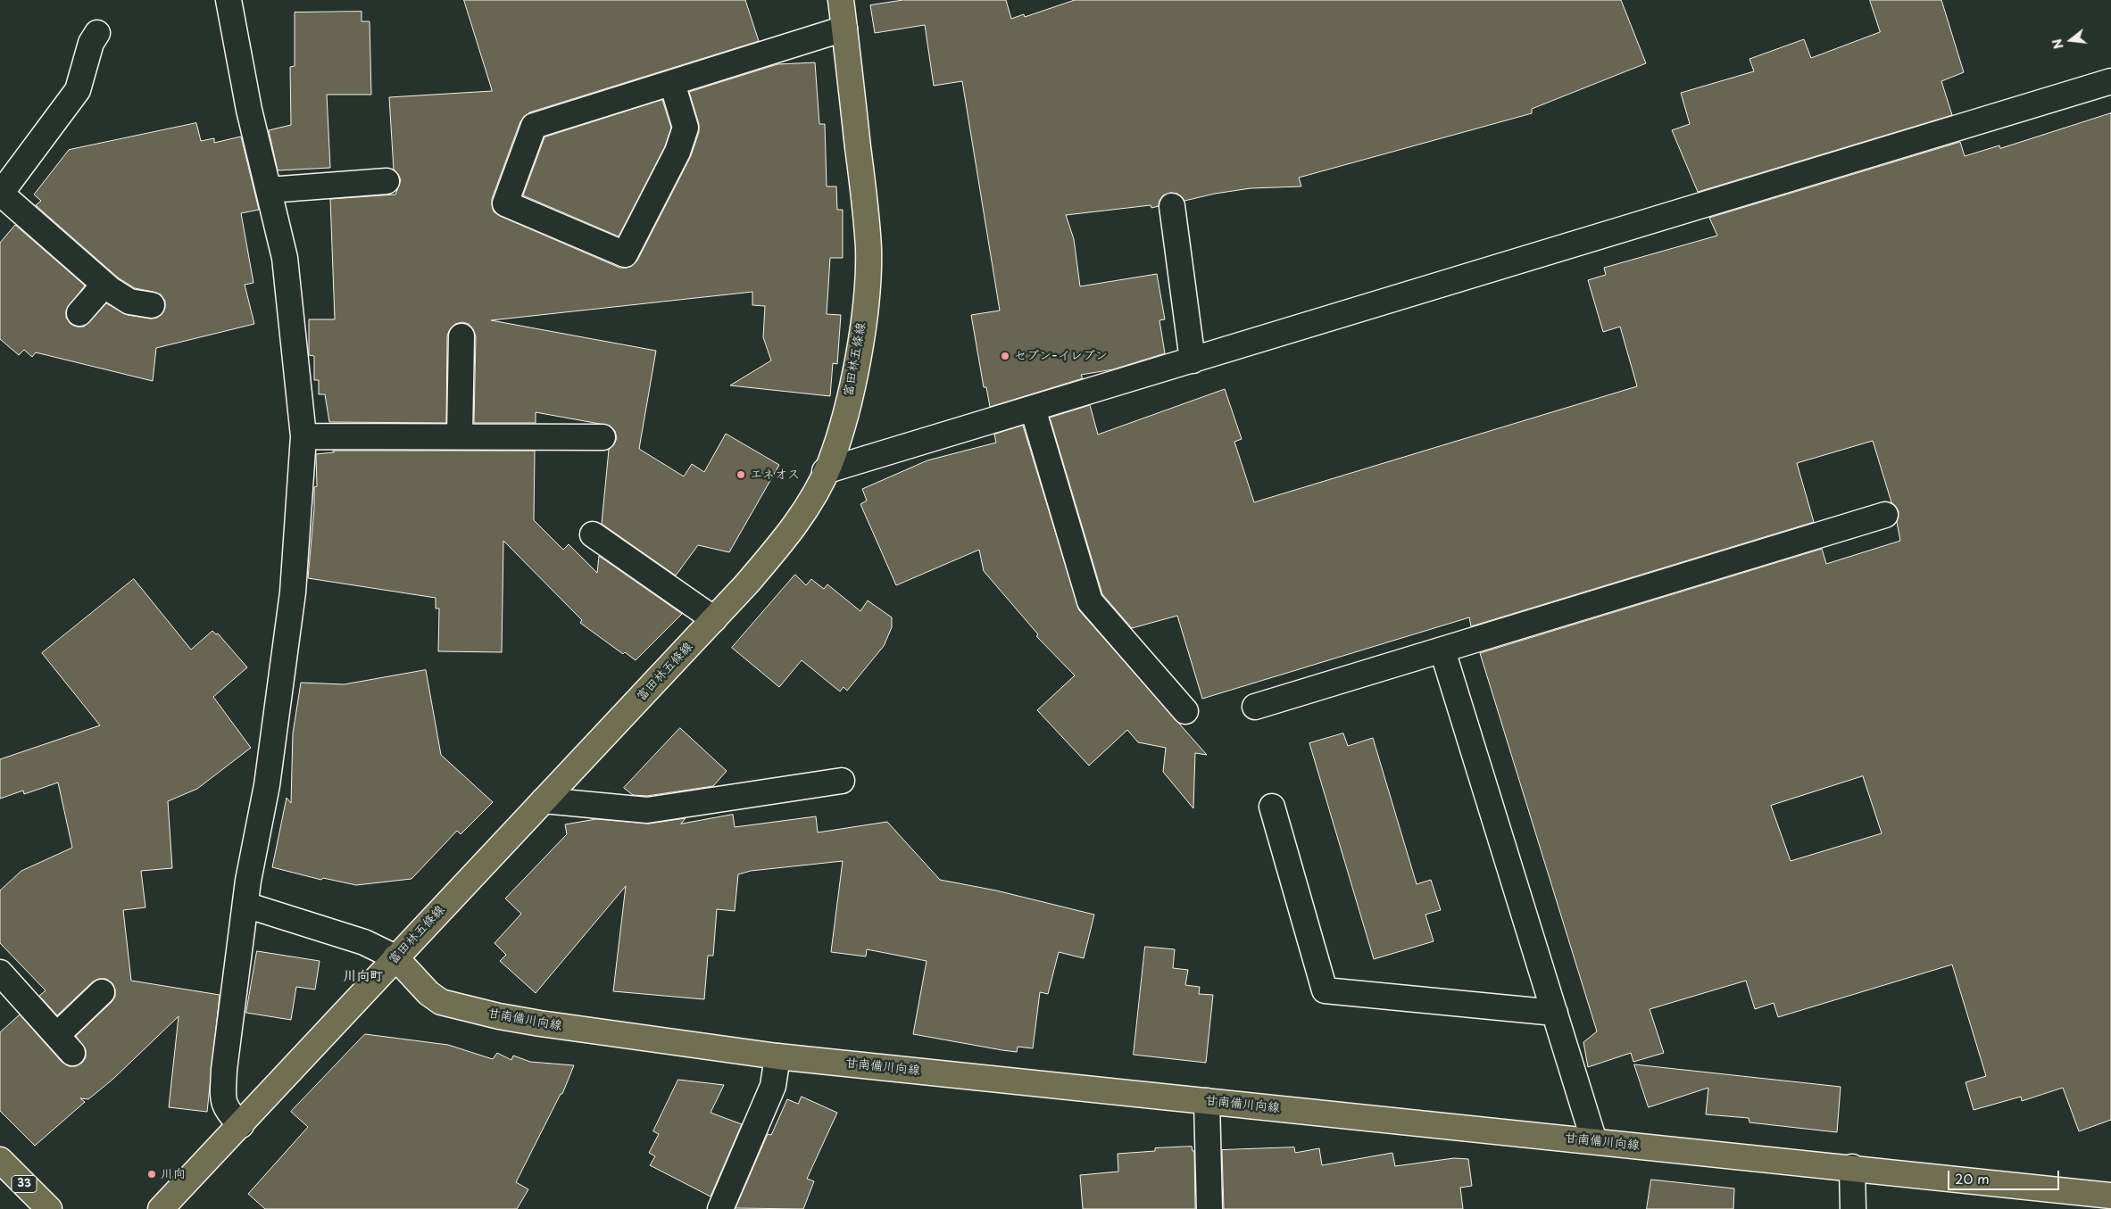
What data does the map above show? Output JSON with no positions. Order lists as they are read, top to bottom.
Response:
{
  "streets": {
    "main road": ["富田林五條線", "甘南備川向線", "33"]
  },
  "crossings": [
    ["富田林五條線", "甘南備川向線"]
  ],
  "districts": ["川向町"],
  "places": ["セブン-イレブン", "エネオス", "川向"],
  "scale_bar": "20 m",
  "north": "left"
}
